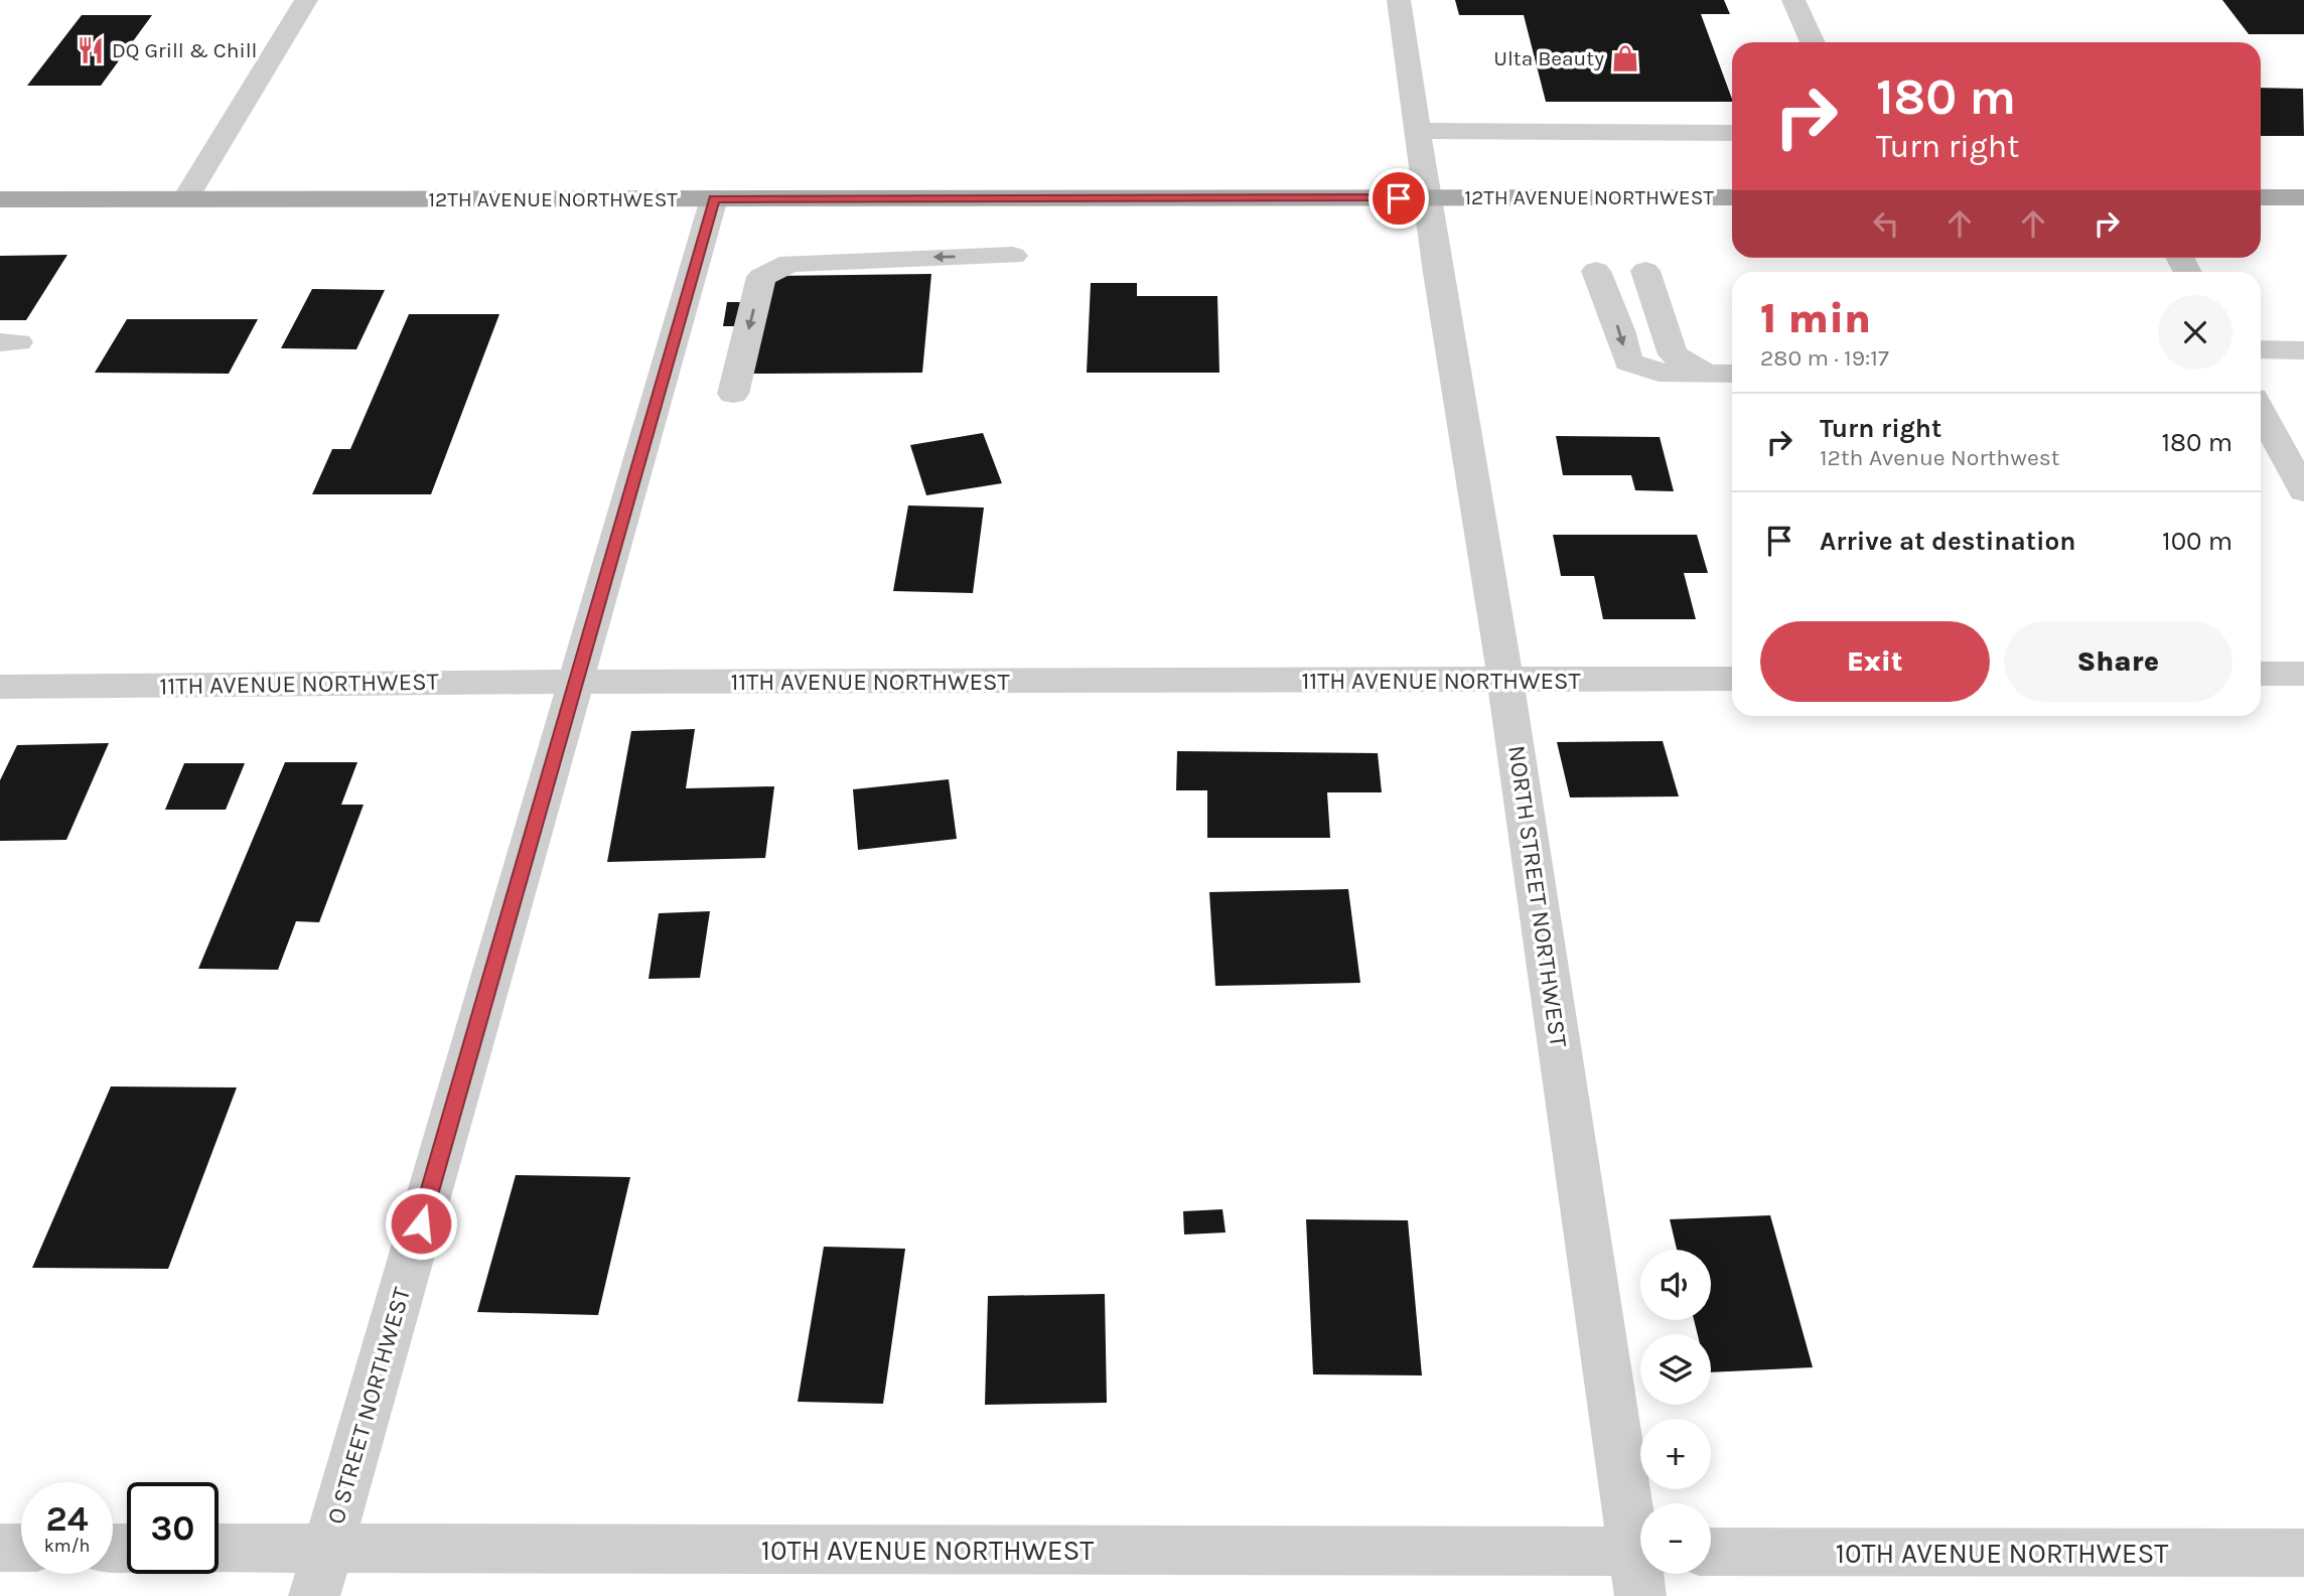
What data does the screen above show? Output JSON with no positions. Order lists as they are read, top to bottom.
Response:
{
  "streets": {
    "main road": ["12TH AVENUE NORTHWEST"],
    "street": [
      "11TH AVENUE NORTHWEST",
      "NORTH STREET NORTHWEST",
      "O STREET NORTHWEST",
      "10TH AVENUE NORTHWEST"
    ]
  },
  "crossings": [
    ["12TH AVENUE NORTHWEST", "NORTH STREET NORTHWEST"],
    ["12TH AVENUE NORTHWEST", "O STREET NORTHWEST"],
    ["11TH AVENUE NORTHWEST", "NORTH STREET NORTHWEST"],
    ["11TH AVENUE NORTHWEST", "O STREET NORTHWEST"],
    ["O STREET NORTHWEST", "10TH AVENUE NORTHWEST"]
  ],
  "places": {
    "restaurant": ["DQ Grill & Chill"],
    "shop": ["Ulta Beauty"]
  },
  "page": {
    "turn": ["180 m", "Turn right"],
    "heading": ["1 min", "280 m · 19:17"],
    "list": [
      {
        "name": "Turn right",
        "note": "12th Avenue Northwest",
        "value": "180 m"
      },
      {
        "name": "Arrive at destination",
        "value": "100 m"
      }
    ],
    "buttons": ["Exit", "Share"],
    "map_buttons": ["+", "−"],
    "speed": "24 km/h",
    "limit": "30"
  }
}
